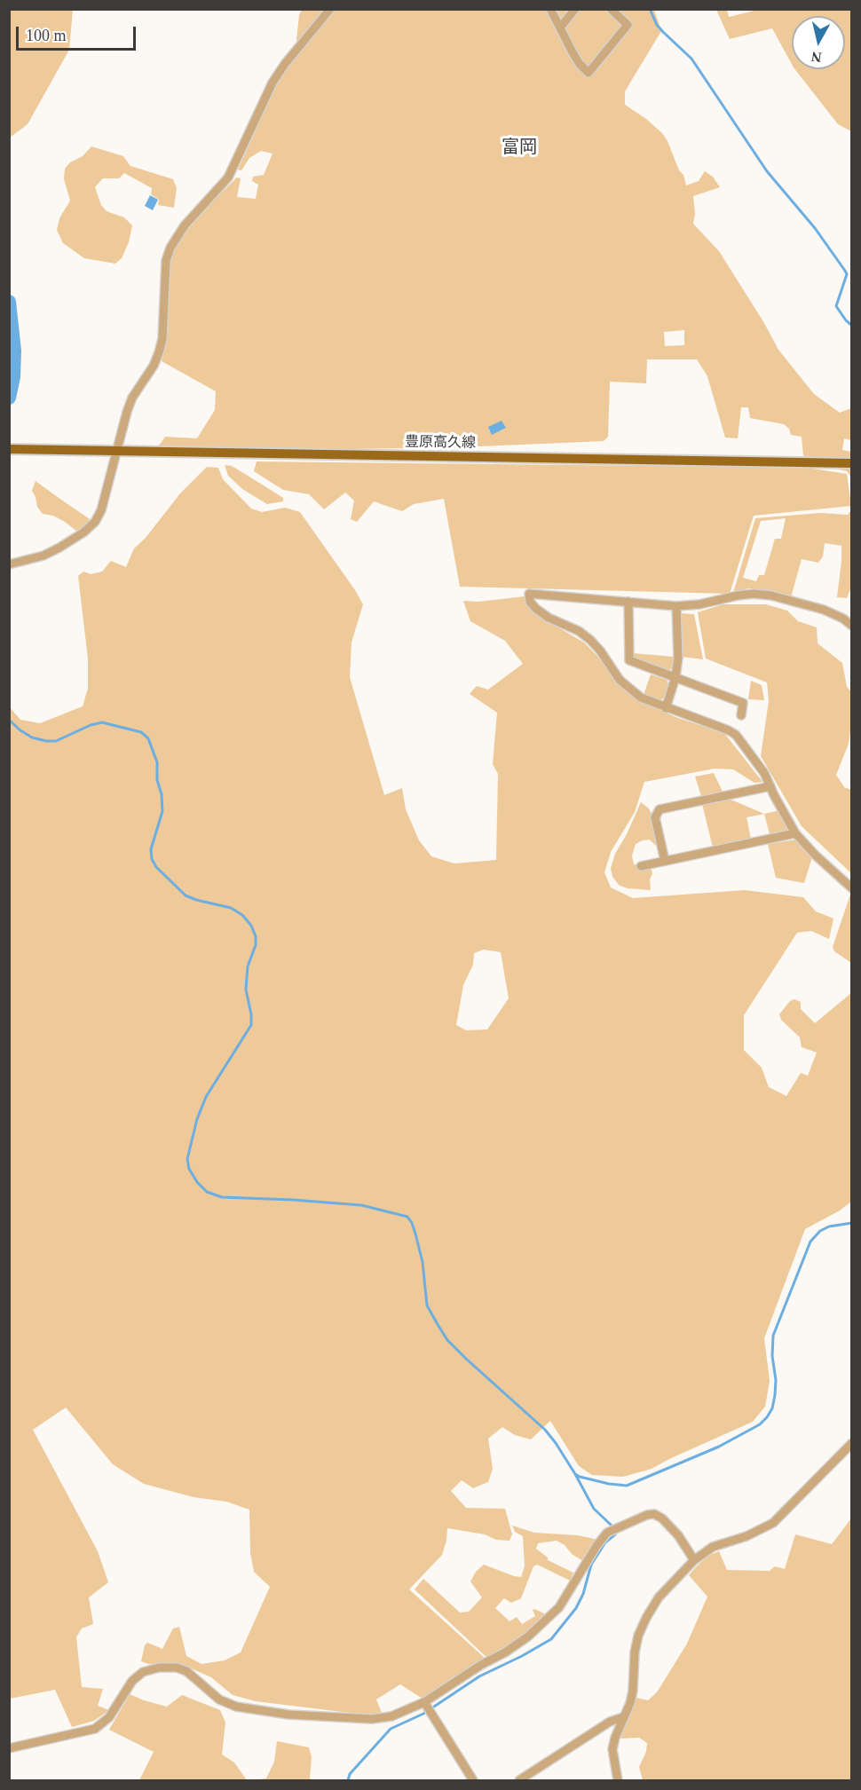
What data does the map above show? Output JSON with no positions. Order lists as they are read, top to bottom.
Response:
{
  "streets": {
    "main road": ["豊原高久線"]
  },
  "districts": ["富岡"],
  "scale_bar": "100 m",
  "north": "bottom"
}
